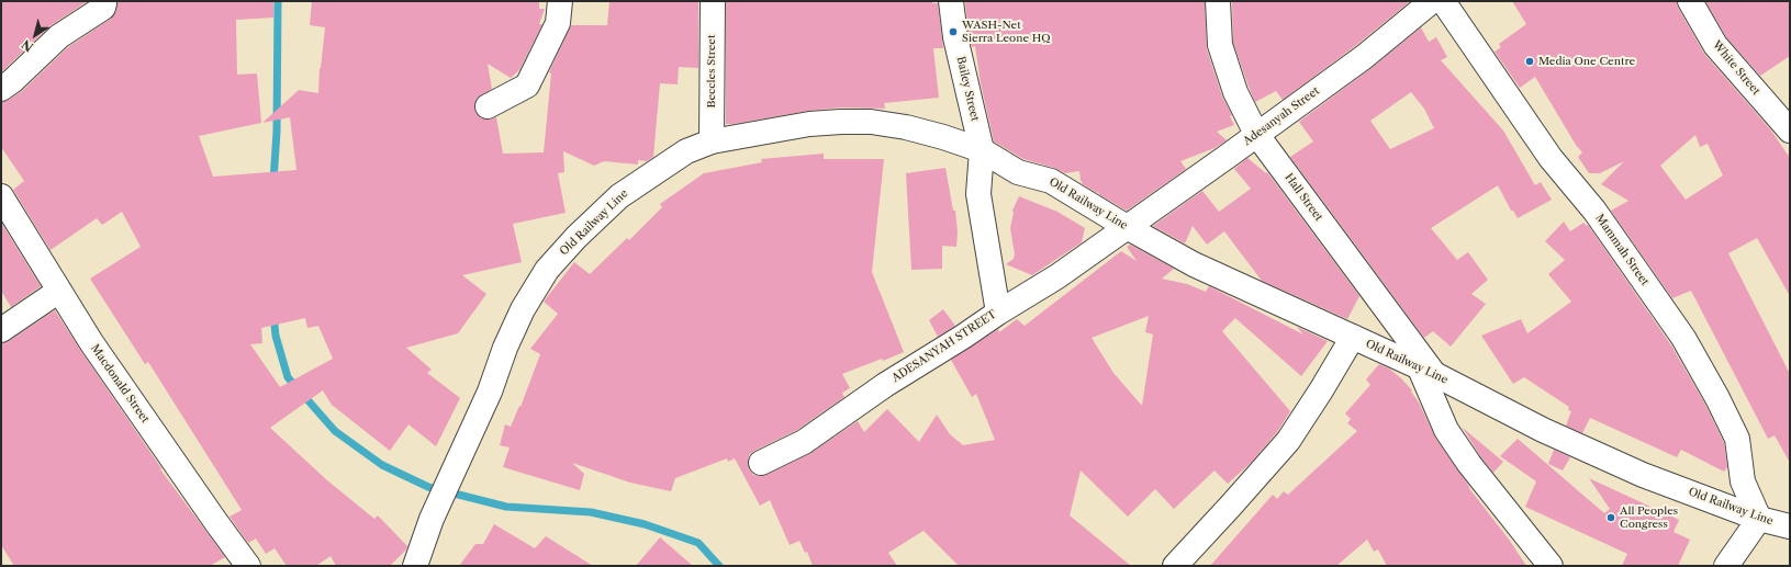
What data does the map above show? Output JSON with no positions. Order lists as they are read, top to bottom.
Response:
{
  "streets": {
    "street": [
      "White Street",
      "Beccles Street",
      "Bailey Street",
      "Adesanyah Street",
      "Hall Street",
      "Old Railway Line",
      "Mammah Street",
      "ADESANYAH STREET",
      "Macdonald Street"
    ]
  },
  "crossings": [
    ["Beccles Street", "Old Railway Line"],
    ["Bailey Street", "Old Railway Line"],
    ["Bailey Street", "ADESANYAH STREET"],
    ["Adesanyah Street", "Hall Street"],
    ["Adesanyah Street", "Old Railway Line"],
    ["Adesanyah Street", "ADESANYAH STREET"],
    ["Hall Street", "Old Railway Line"],
    ["Old Railway Line", "Mammah Street"],
    ["Old Railway Line", "ADESANYAH STREET"]
  ],
  "places": ["WASH-Net Sierra Leone HQ", "Media One Centre", "All Peoples Congress"],
  "north": "bottom left"
}
